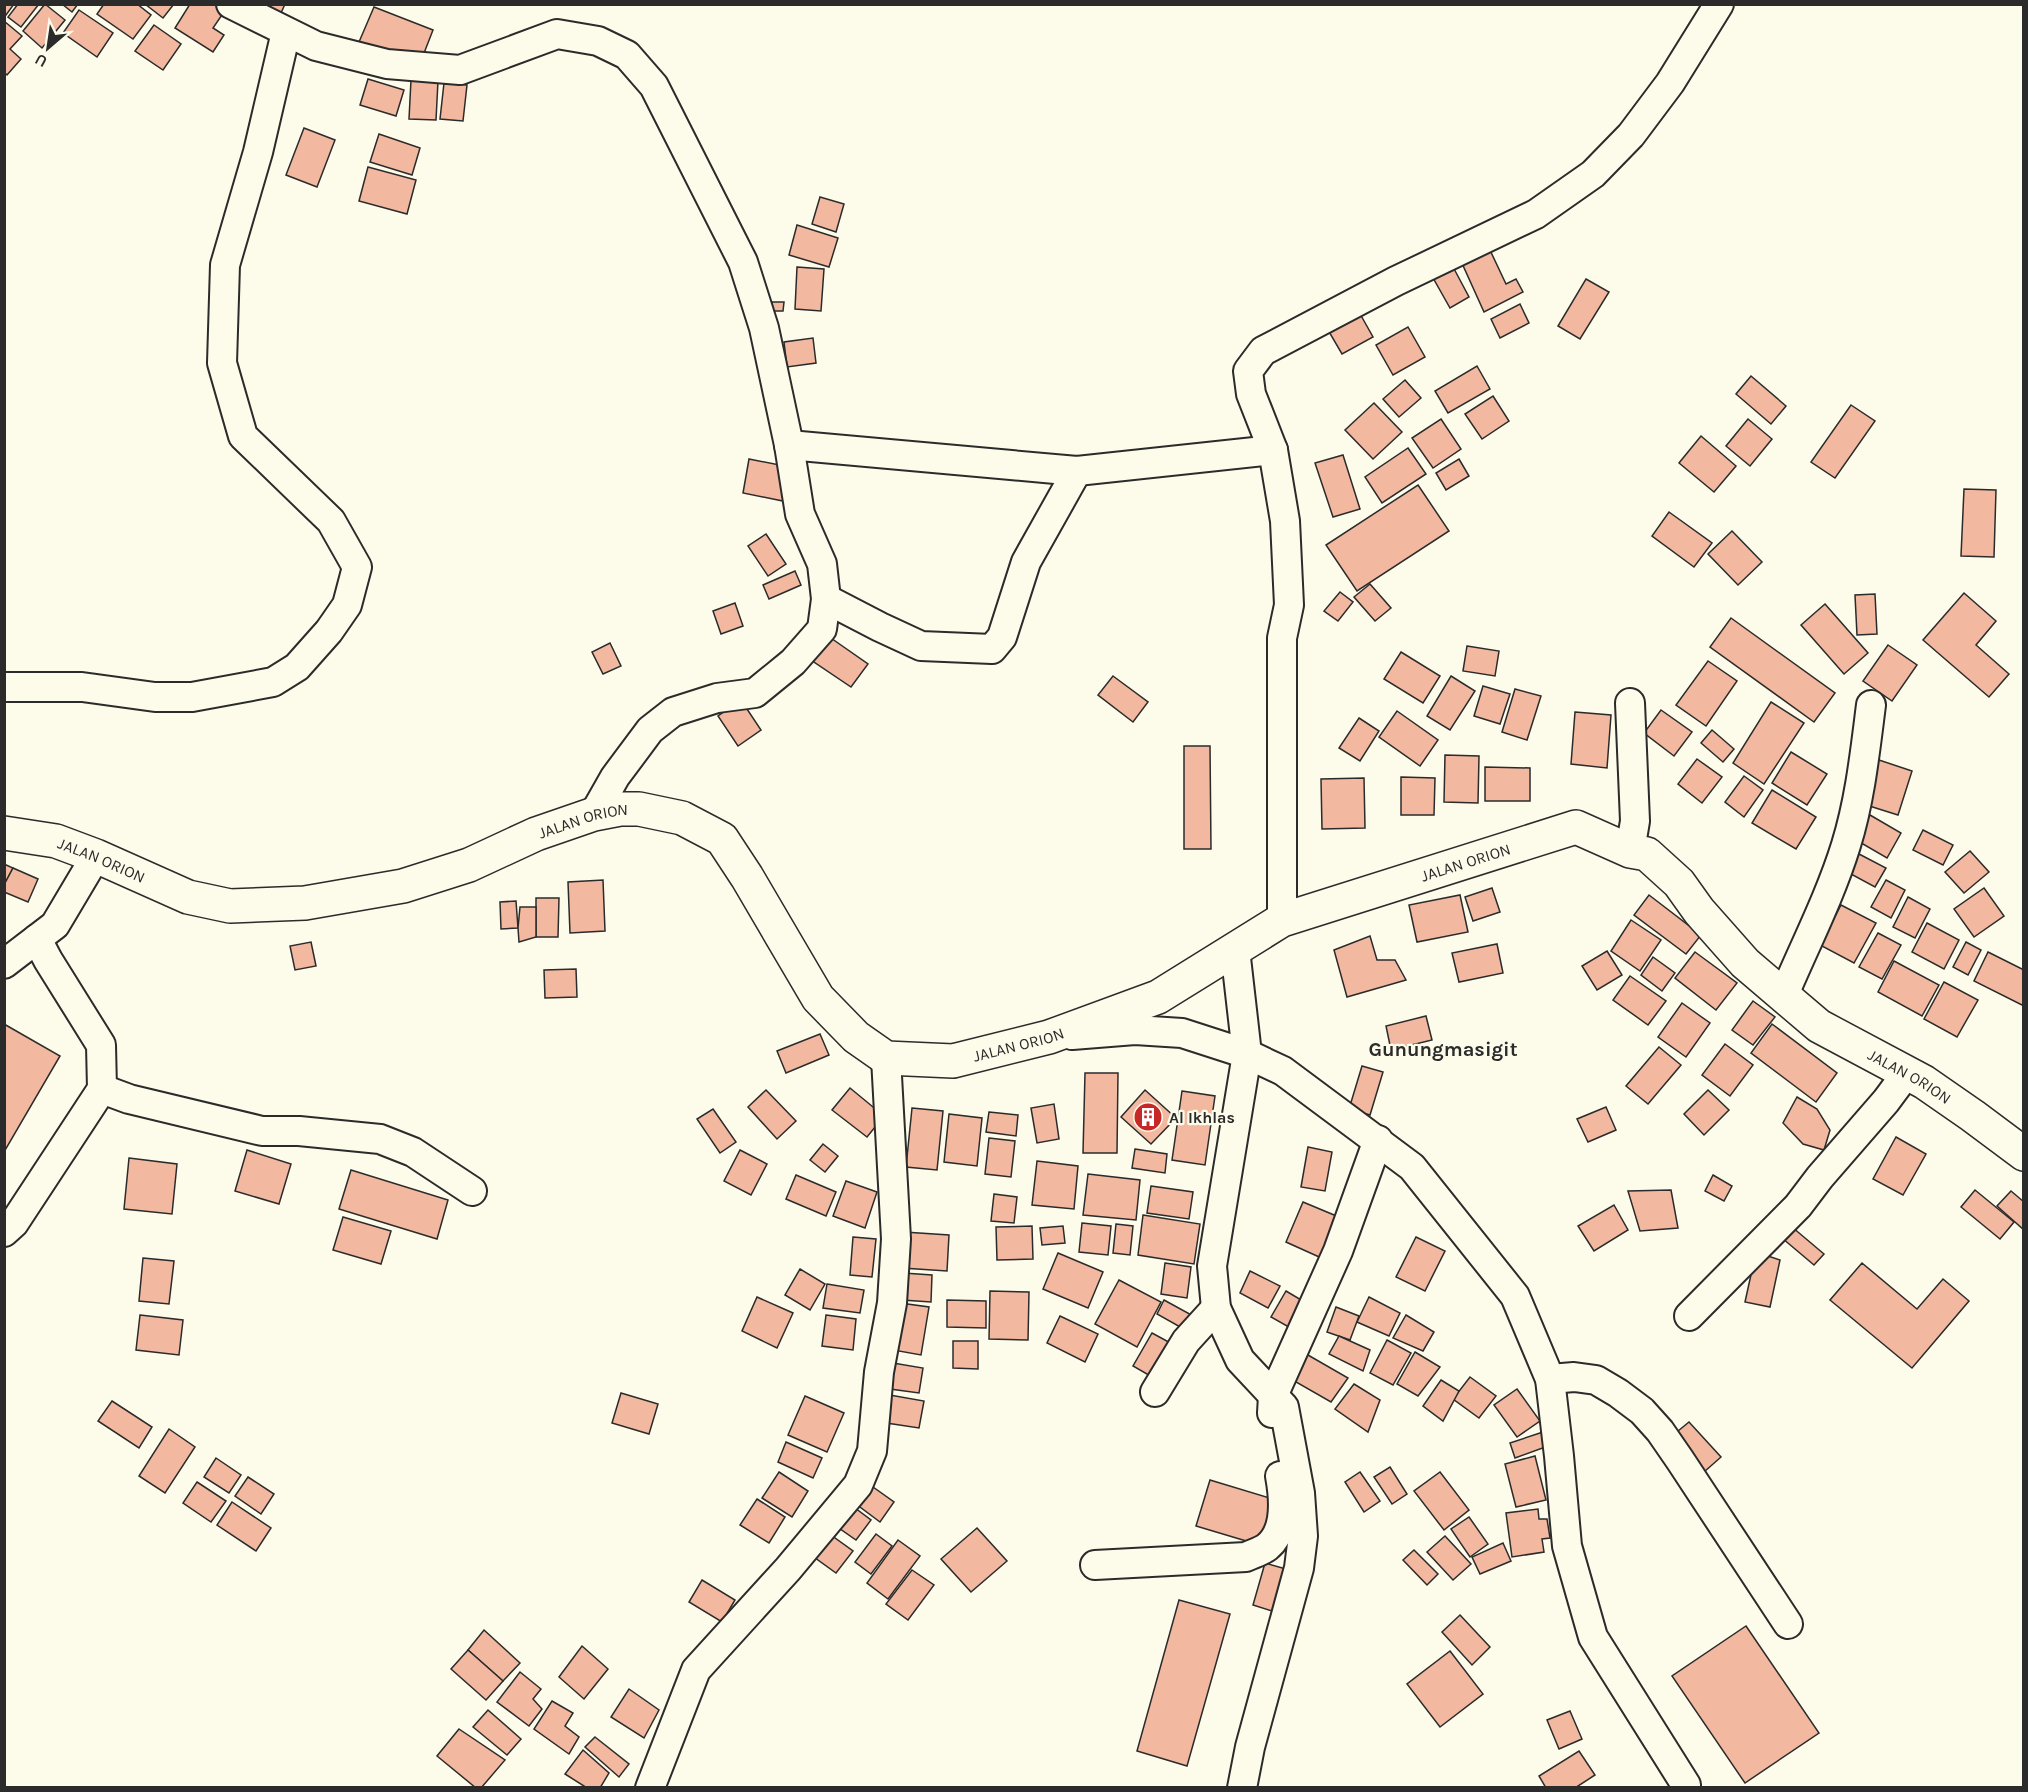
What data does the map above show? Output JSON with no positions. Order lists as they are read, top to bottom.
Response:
{
  "streets": {
    "highway": ["JALAN ORION"]
  },
  "districts": ["Gunungmasigit"],
  "places": {
    "building": ["Al Ikhlas"]
  },
  "north": "bottom left"
}
